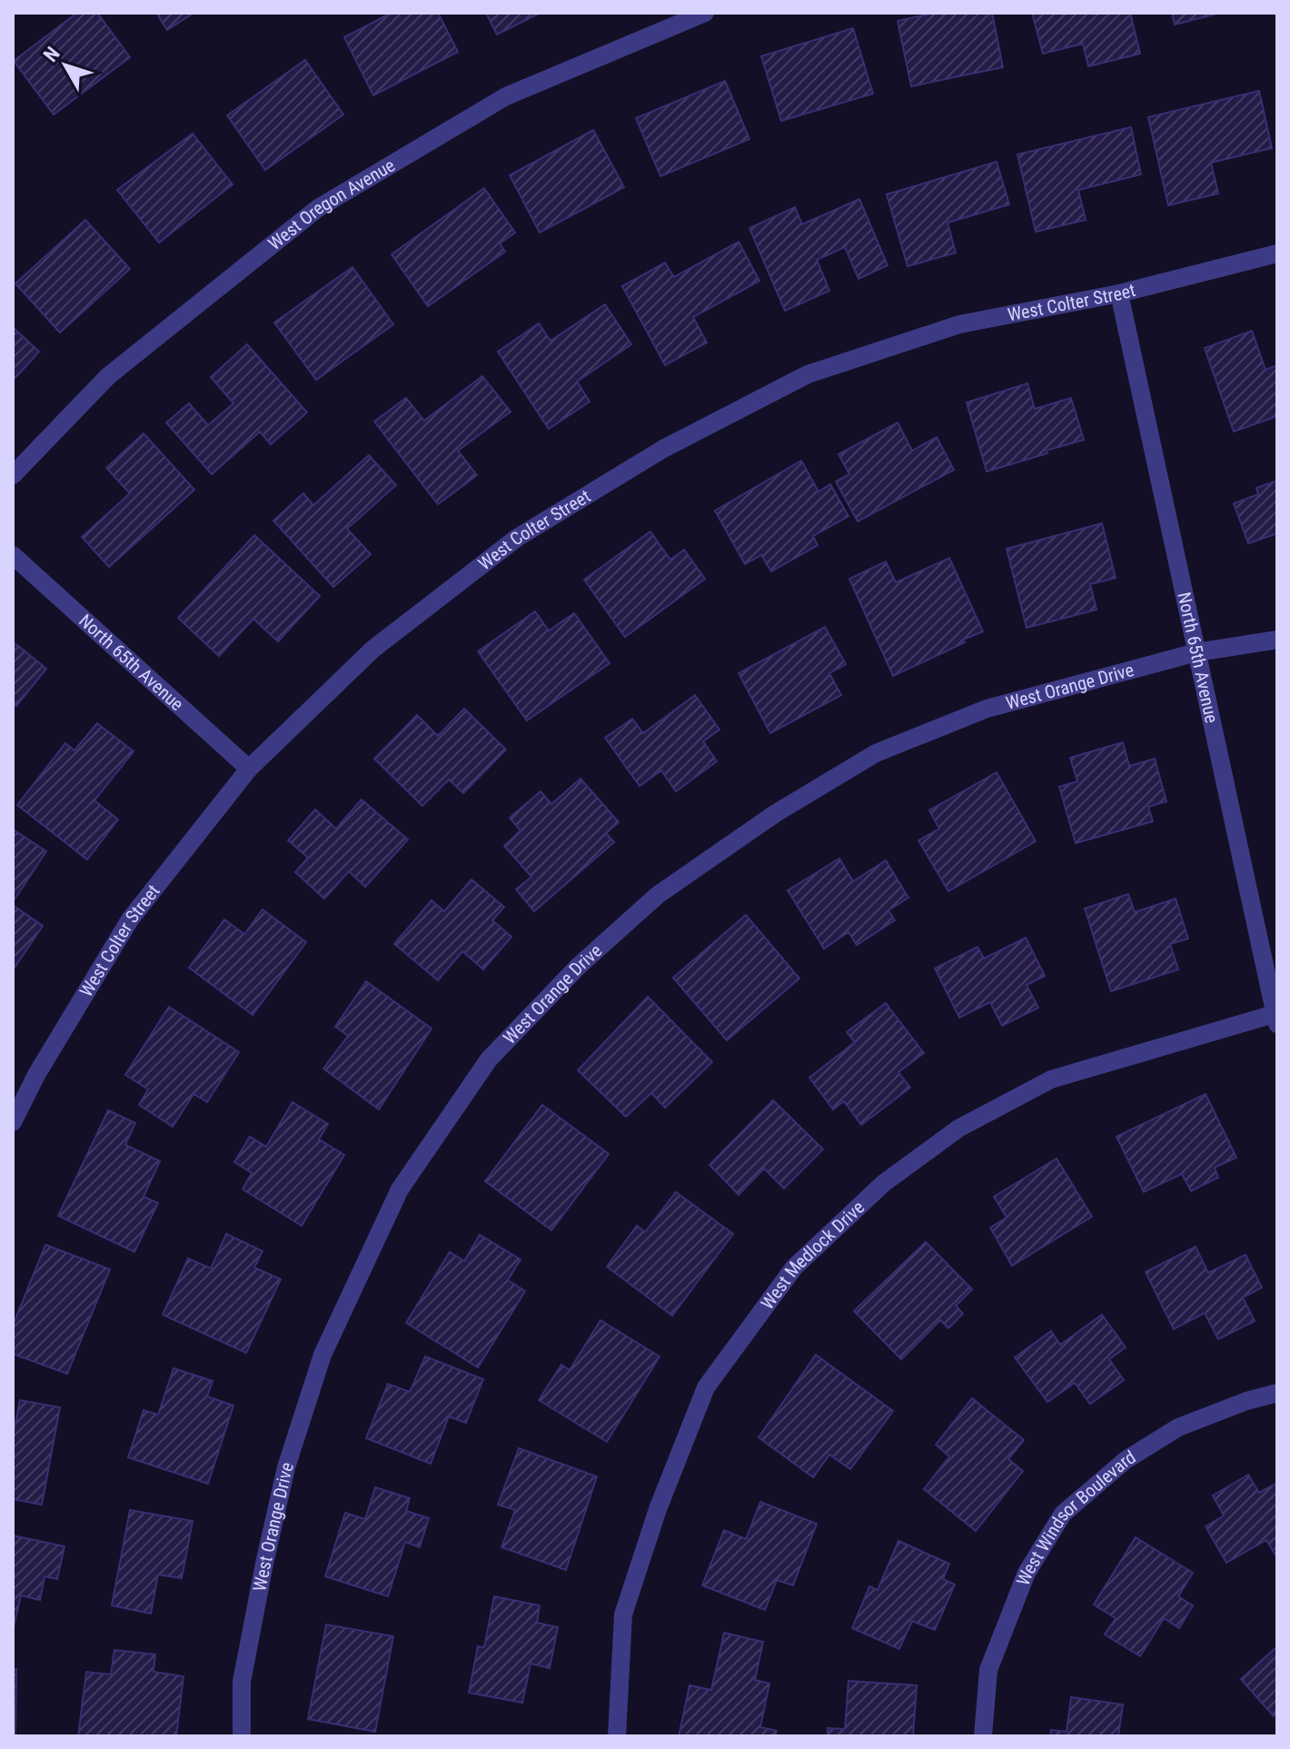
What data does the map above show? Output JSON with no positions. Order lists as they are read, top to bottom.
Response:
{
  "streets": {
    "street": [
      "West Oregon Avenue",
      "West Colter Street",
      "North 65th Avenue",
      "West Orange Drive",
      "West Medlock Drive",
      "West Windsor Boulevard"
    ]
  },
  "crossings": [
    ["West Colter Street", "North 65th Avenue"],
    ["North 65th Avenue", "West Orange Drive"],
    ["North 65th Avenue", "West Medlock Drive"]
  ],
  "north": "top left"
}
